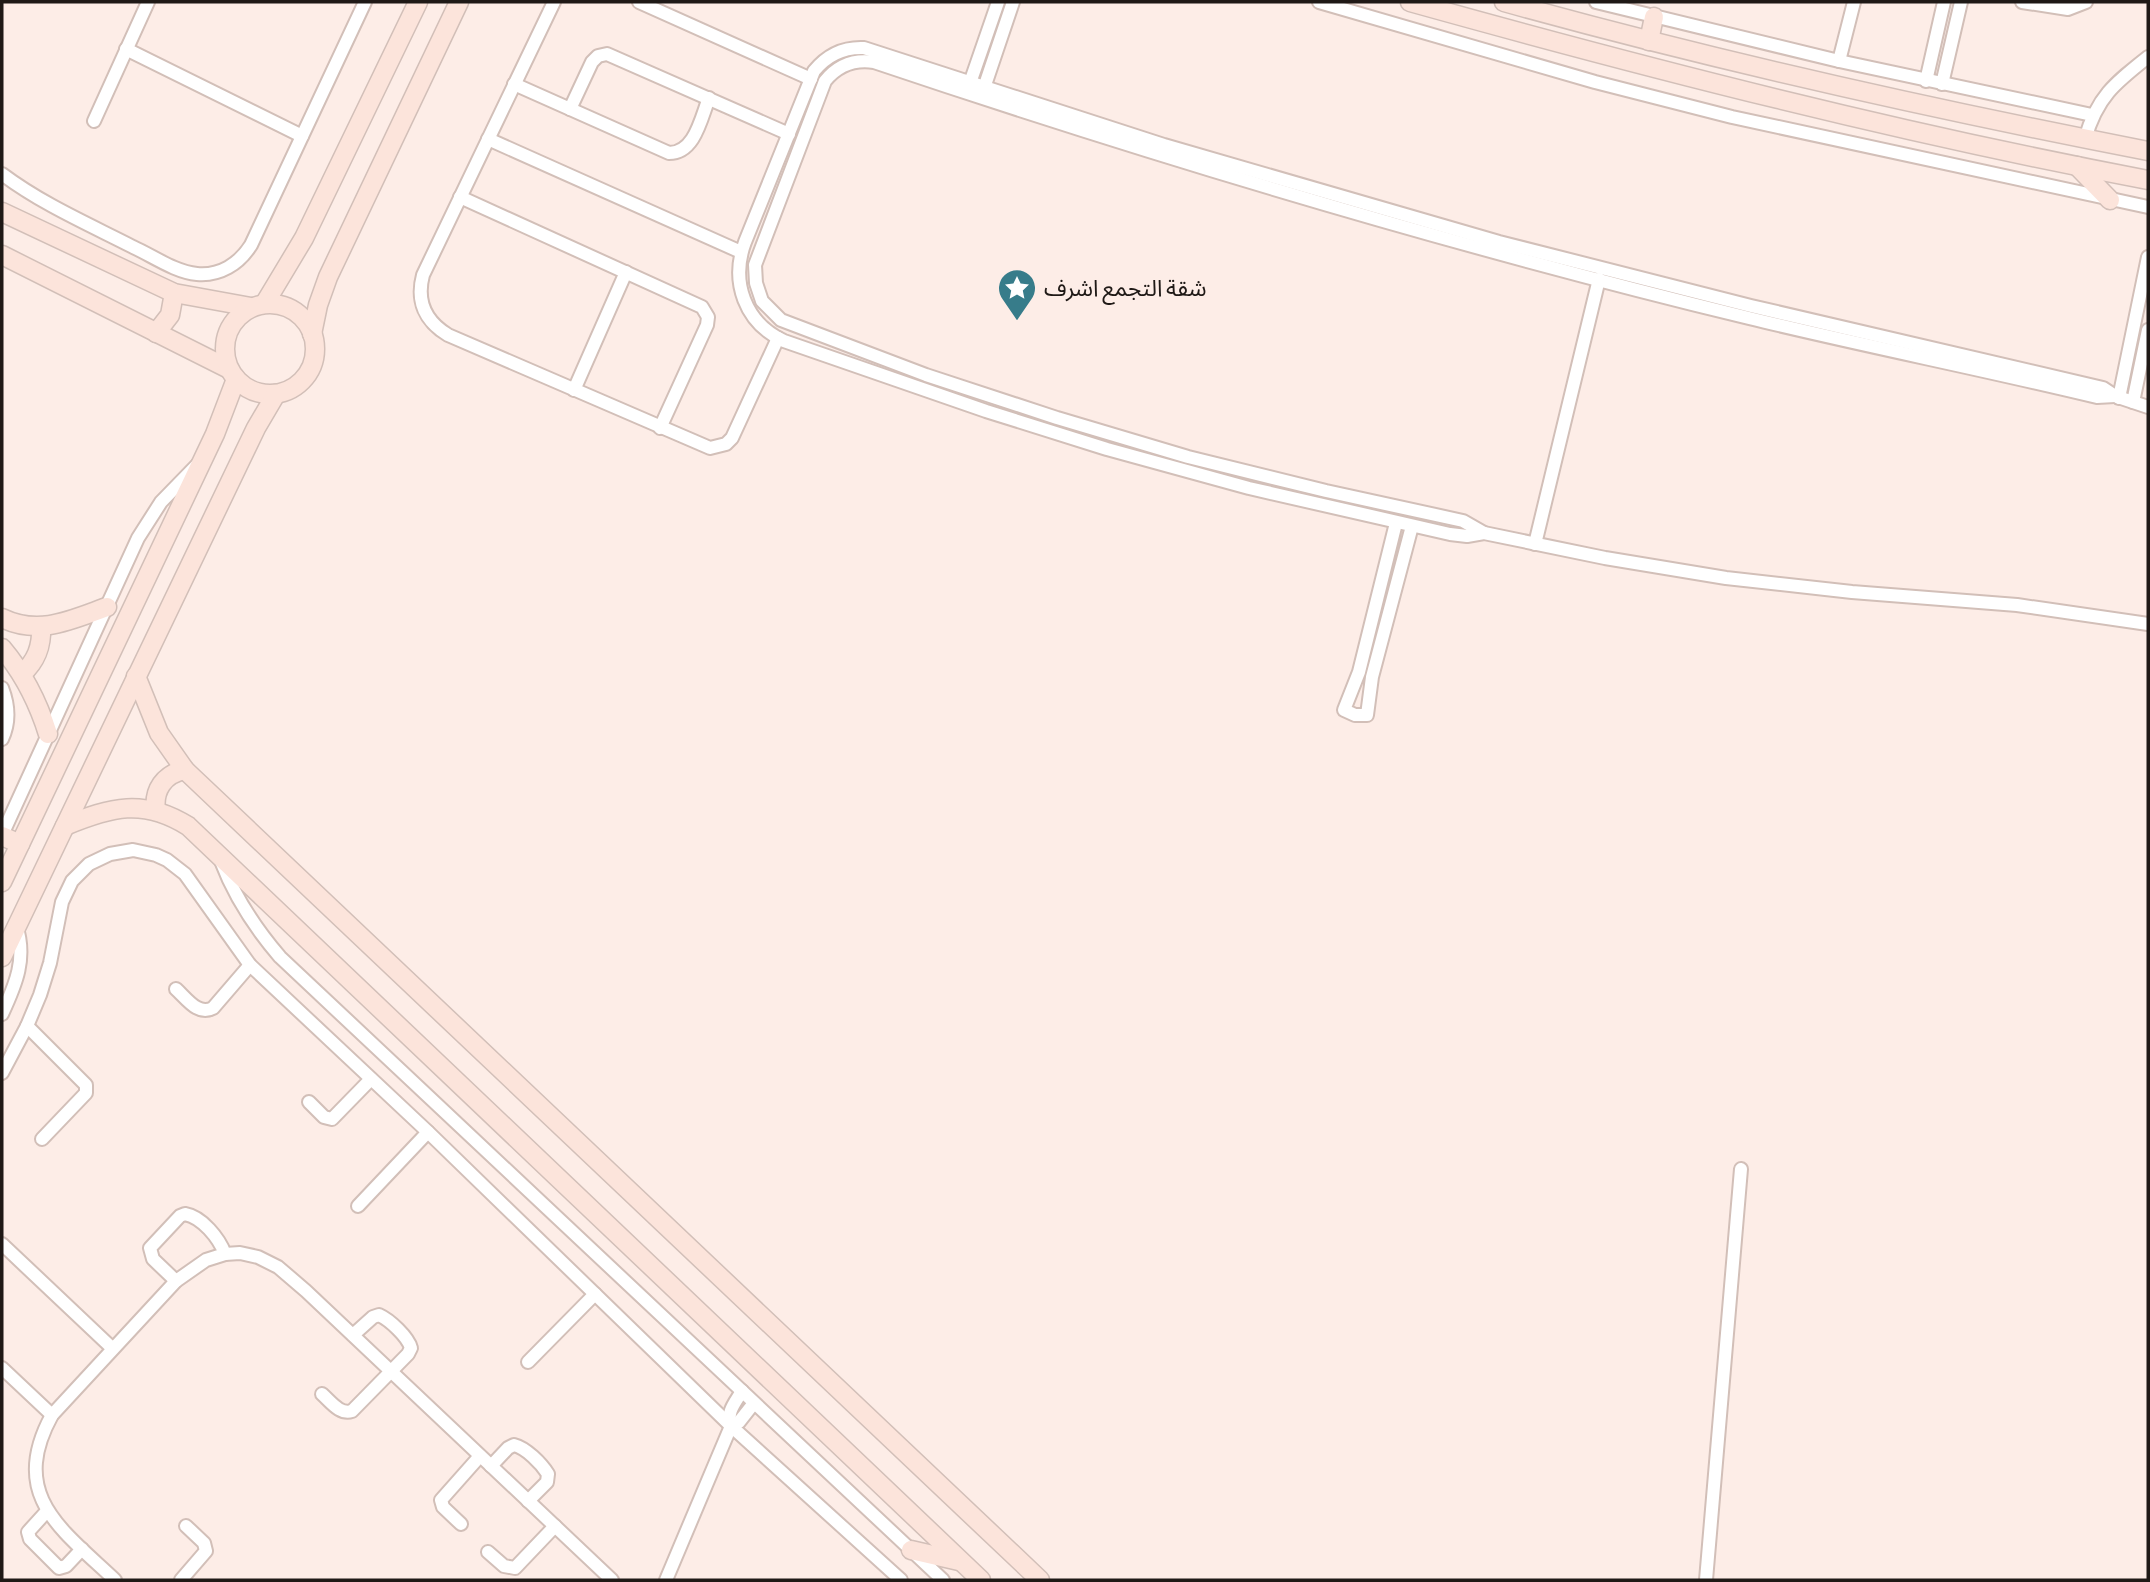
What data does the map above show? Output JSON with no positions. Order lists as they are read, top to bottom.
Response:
{
  "places": {
    "place": ["شقة التجمع اشرف"]
  }
}
